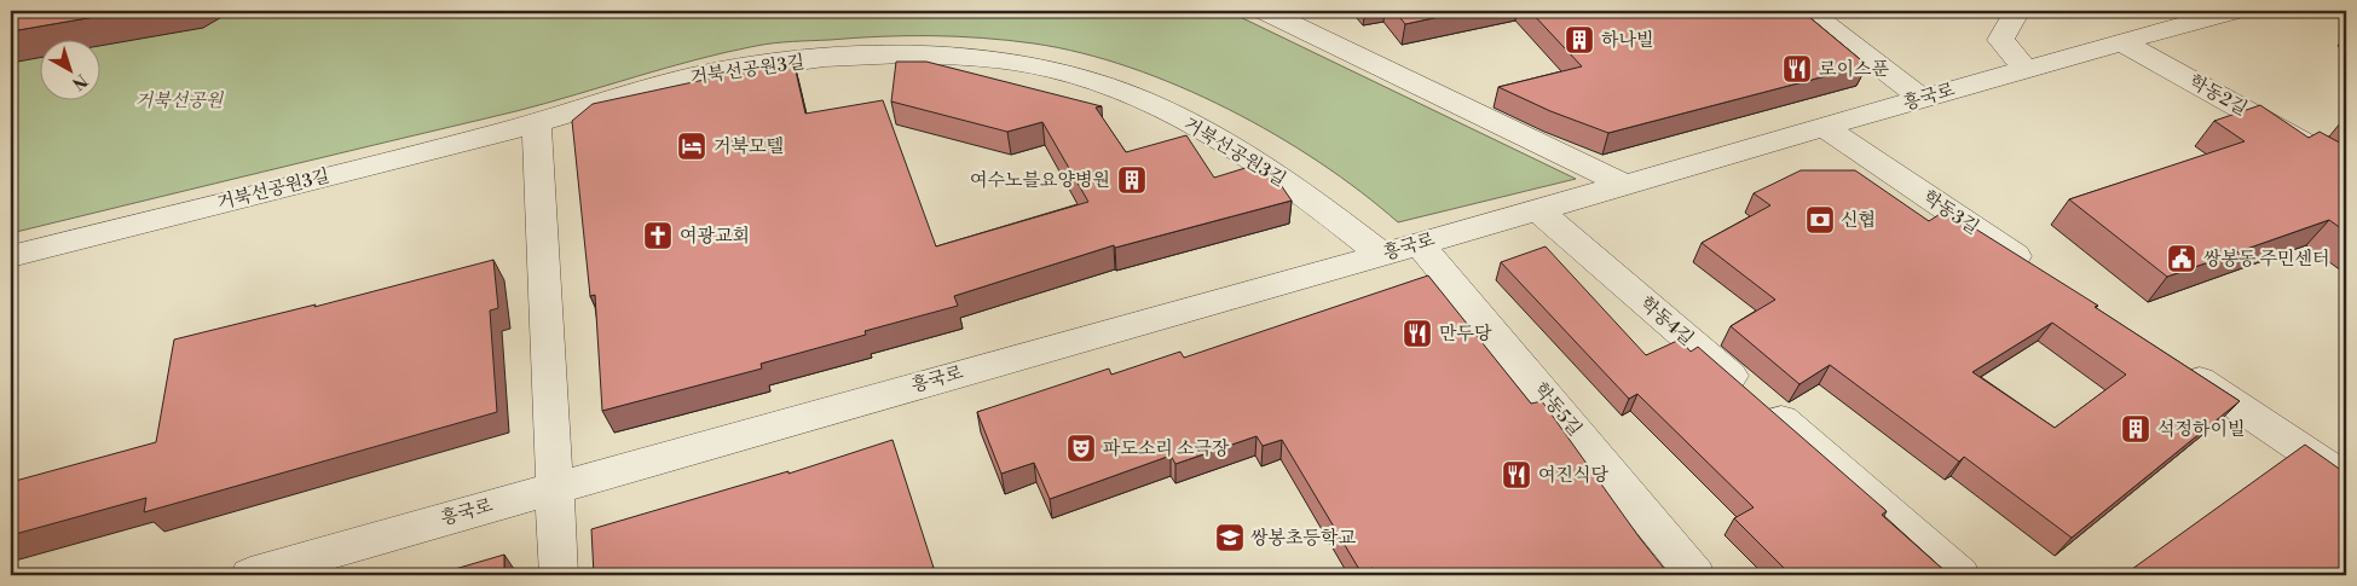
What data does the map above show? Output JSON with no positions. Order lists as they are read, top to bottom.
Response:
{
  "streets": {
    "street": [
      "거북선공원3길",
      "학동2길",
      "흥국로",
      "학동3길",
      "학동4길",
      "학동5길"
    ]
  },
  "crossings": [
    ["거북선공원3길", "흥국로"],
    ["학동2길", "흥국로"],
    ["흥국로", "학동3길"],
    ["흥국로", "학동4길"],
    ["흥국로", "학동5길"]
  ],
  "parks": ["거북선공원"],
  "places": {
    "building": ["하나빌", "여수노블요양병원", "석정하이빌"],
    "restaurant": ["로이스푼", "만두당", "여진식당"],
    "hotel": ["거북모텔"],
    "bank": ["신협"],
    "church": ["여광교회"],
    "public building": ["쌍봉동 주민센터"],
    "theatre": ["파도소리 소극장"],
    "school or university": ["쌍봉초등학교"]
  },
  "north": "bottom right"
}
